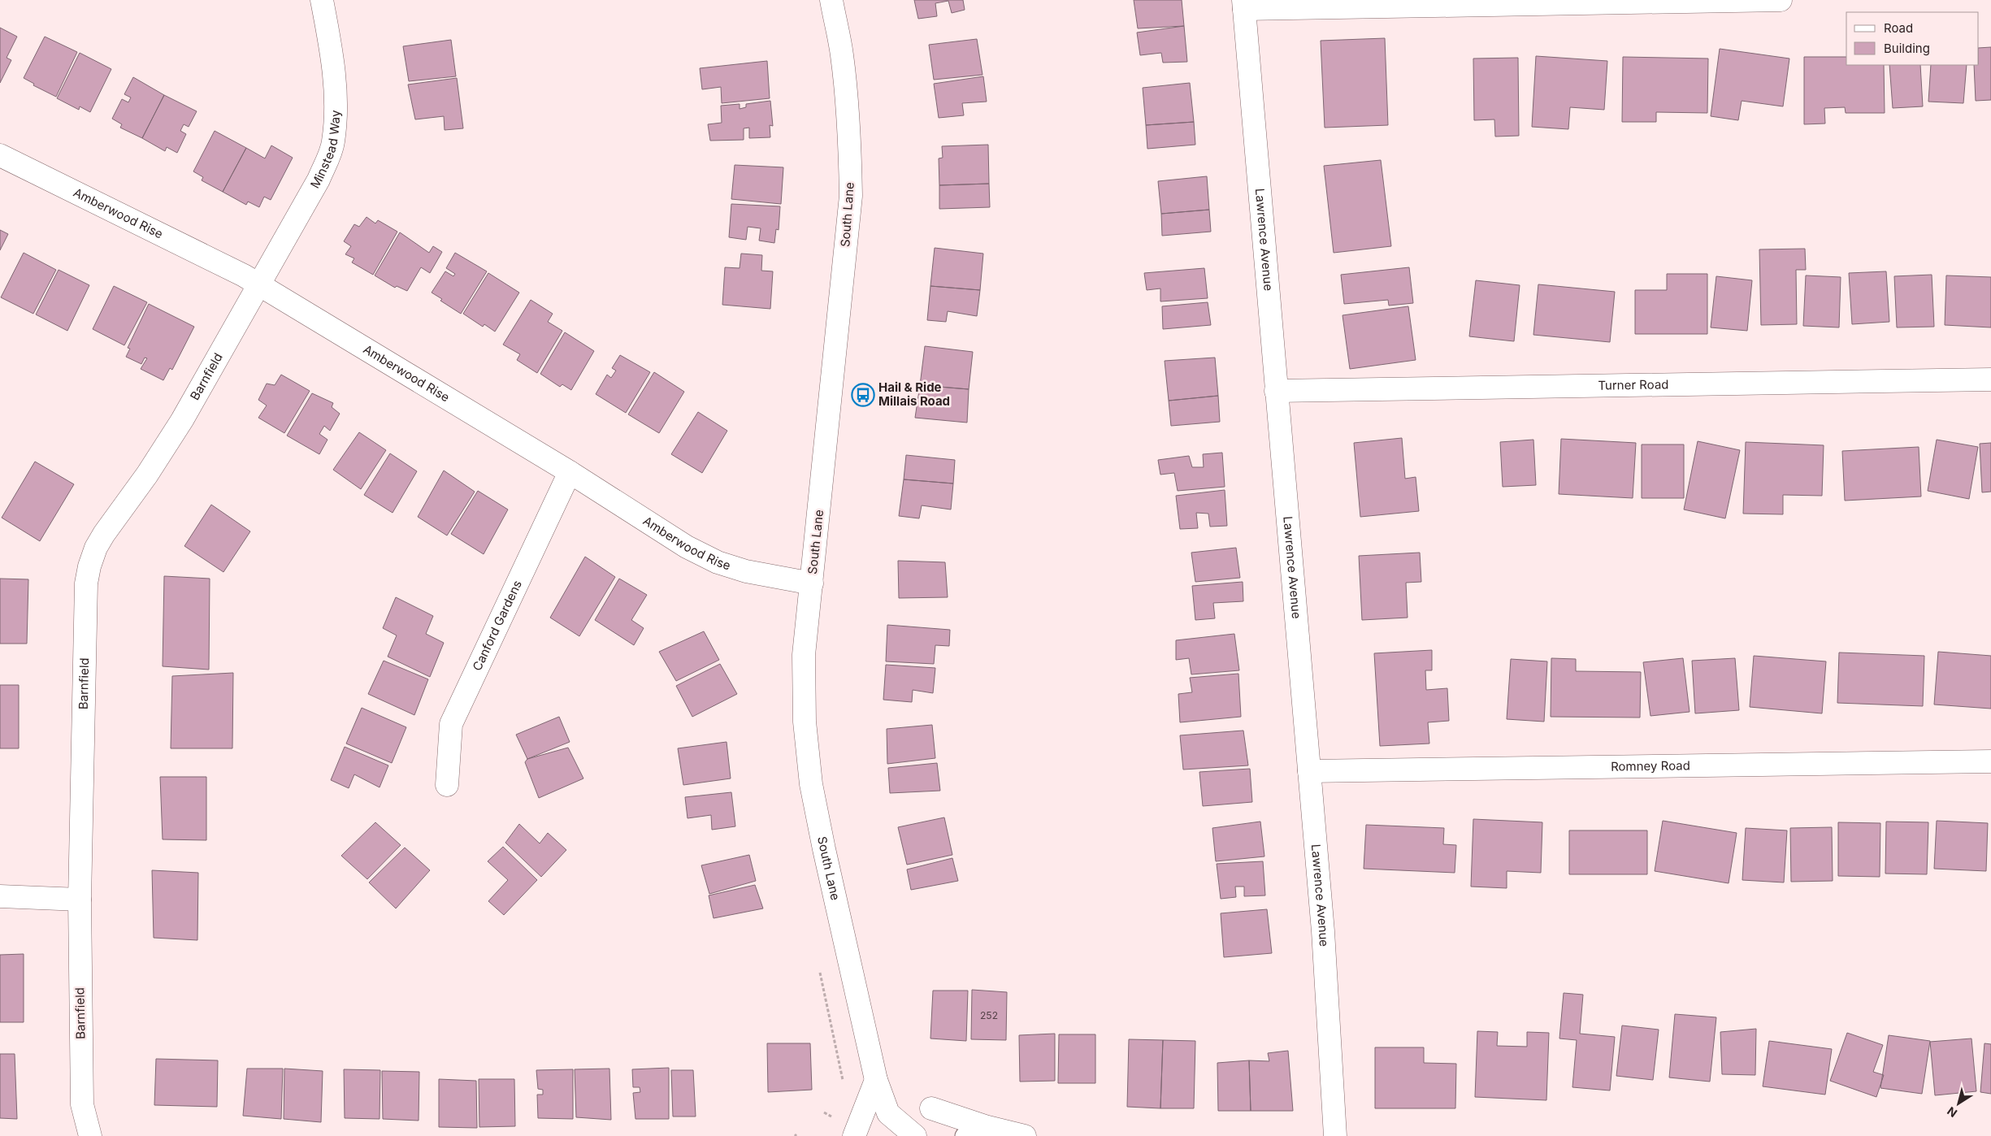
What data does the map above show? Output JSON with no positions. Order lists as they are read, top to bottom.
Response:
{
  "streets": {
    "street": [
      "Minstead Way",
      "Amberwood Rise",
      "South Lane",
      "Lawrence Avenue",
      "Barnfield",
      "Turner Road",
      "Canford Gardens",
      "Romney Road"
    ]
  },
  "crossings": [
    ["Minstead Way", "Amberwood Rise"],
    ["Minstead Way", "Barnfield"],
    ["Amberwood Rise", "South Lane"],
    ["Amberwood Rise", "Barnfield"],
    ["Amberwood Rise", "Canford Gardens"],
    ["Lawrence Avenue", "Turner Road"],
    ["Lawrence Avenue", "Romney Road"]
  ],
  "places": {
    "bus stop": ["Hail & Ride Millais Road"]
  },
  "house_numbers": ["252"],
  "legend": ["Road", "Building"],
  "north": "bottom left"
}
